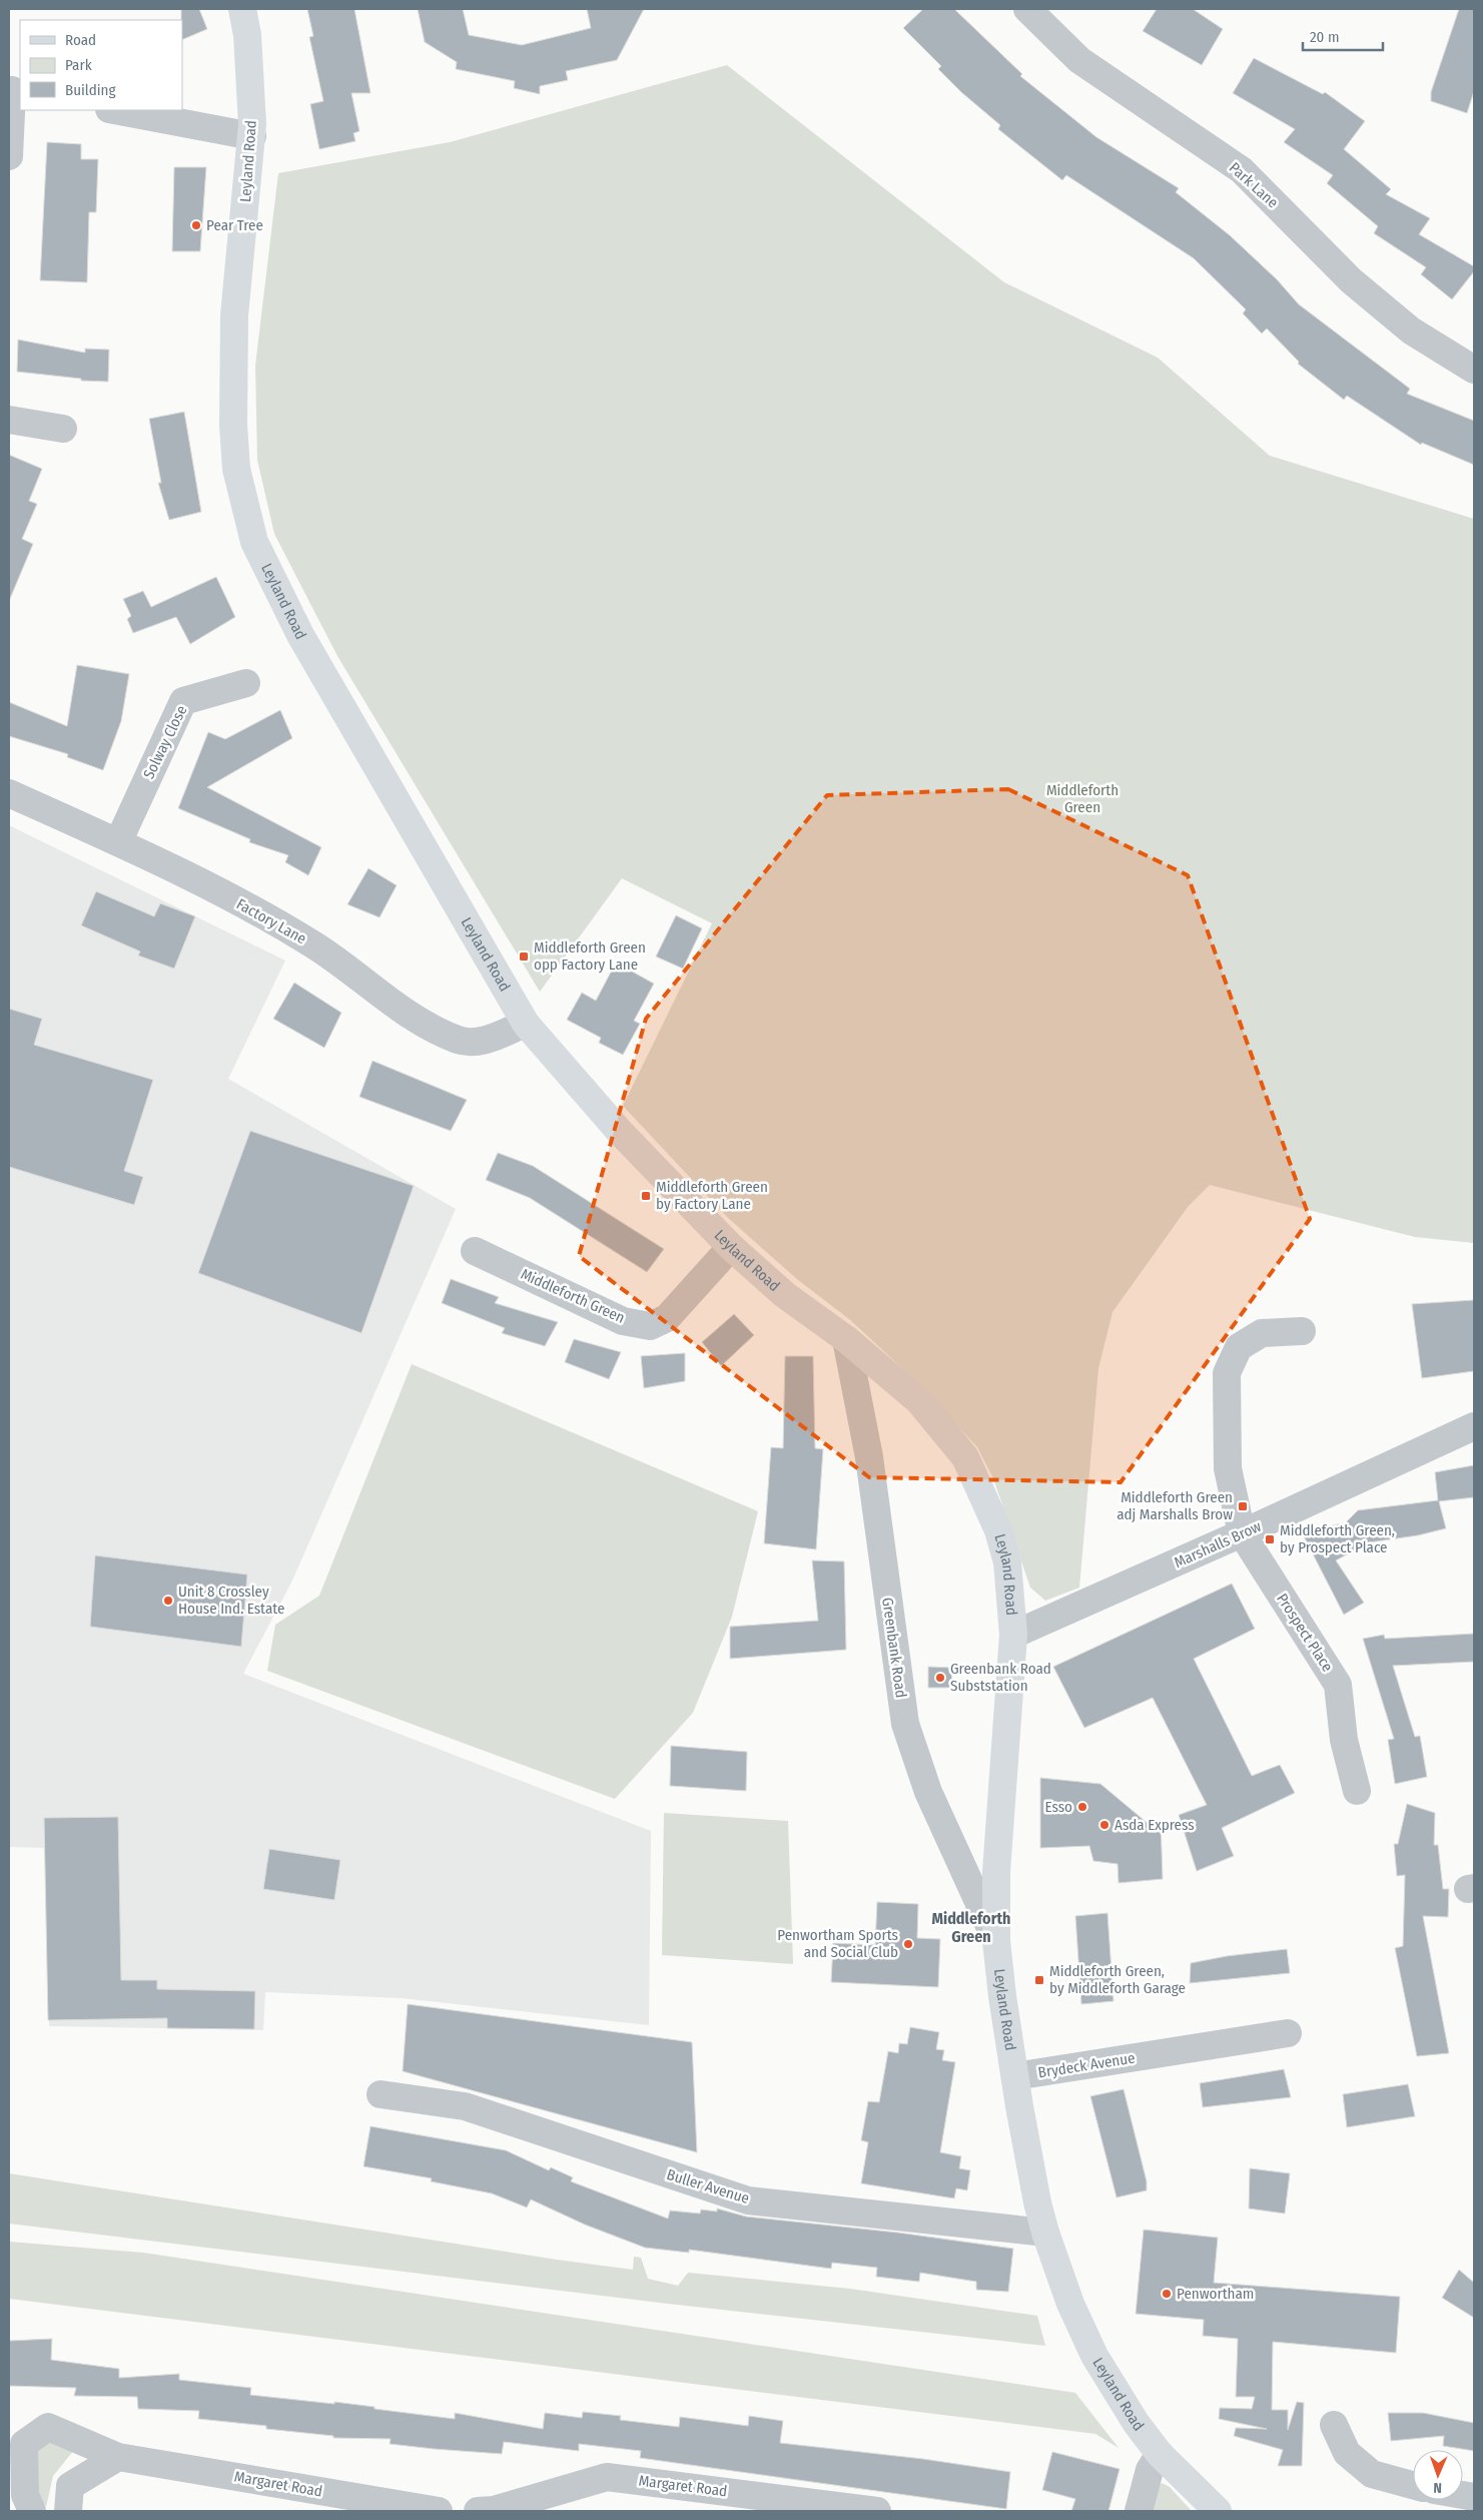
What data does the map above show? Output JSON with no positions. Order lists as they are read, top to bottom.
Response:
{
  "streets": {
    "main road": ["Leyland Road"],
    "street": [
      "Park Lane",
      "Solway Close",
      "Factory Lane",
      "Middleforth Green",
      "Marshalls Brow",
      "Prospect Place",
      "Greenbank Road",
      "Brydeck Avenue",
      "Buller Avenue",
      "Margaret Road"
    ]
  },
  "crossings": [
    ["Leyland Road", "Factory Lane"],
    ["Leyland Road", "Middleforth Green"],
    ["Leyland Road", "Marshalls Brow"],
    ["Leyland Road", "Greenbank Road"],
    ["Leyland Road", "Brydeck Avenue"],
    ["Leyland Road", "Buller Avenue"],
    ["Solway Close", "Factory Lane"],
    ["Marshalls Brow", "Prospect Place"]
  ],
  "districts": ["Middleforth Green"],
  "parks": ["Middleforth Green"],
  "places": {
    "other": [
      "Pear Tree",
      "Unit 8 Crossley House Ind. Estate",
      "Greenbank Road Subststation",
      "Esso",
      "Asda Express",
      "Penwortham Sports and Social Club",
      "Penwortham"
    ],
    "transit": [
      "Middleforth Green opp Factory Lane",
      "Middleforth Green by Factory Lane",
      "Middleforth Green adj Marshalls Brow",
      "Middleforth Green, by Prospect Place",
      "Middleforth Green, by Middleforth Garage"
    ]
  },
  "legend": ["Road", "Park", "Building"],
  "scale_bar": "20 m",
  "north": "bottom"
}
